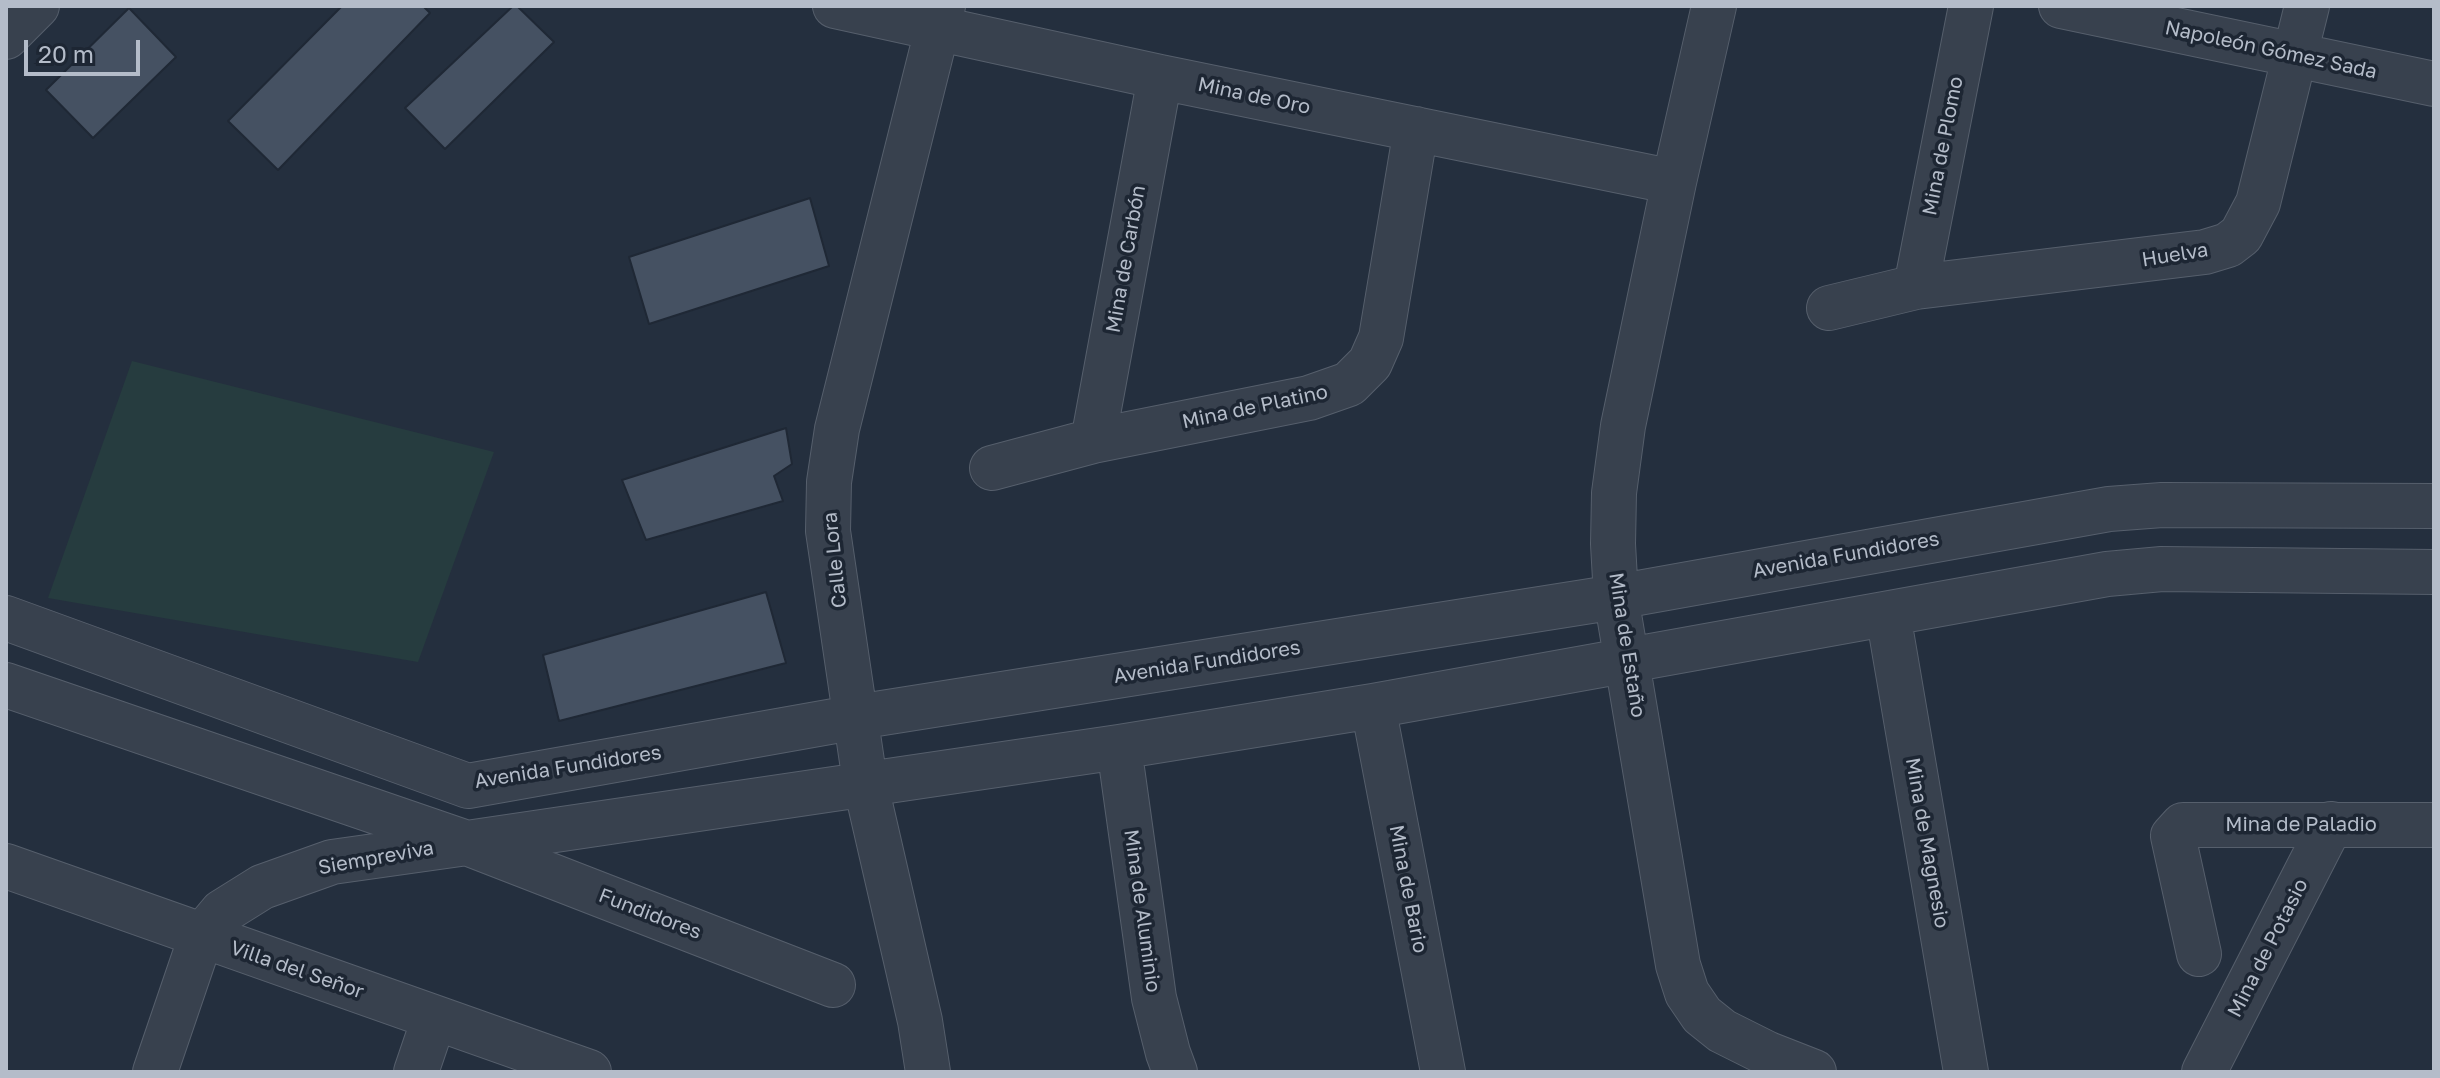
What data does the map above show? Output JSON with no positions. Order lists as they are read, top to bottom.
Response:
{
  "streets": {
    "street": [
      "Napoleón Gómez Sada",
      "Mina de Oro",
      "Mina de Plomo",
      "Huelva",
      "Mina de Carbón",
      "Mina de Platino",
      "Avenida Fundidores",
      "Calle Lora",
      "Mina de Estaño",
      "Mina de Paladio",
      "Mina de Magnesio",
      "Siempreviva",
      "Mina de Bario",
      "Mina de Aluminio",
      "Fundidores",
      "Mina de Potasio",
      "Villa del Señor"
    ]
  },
  "crossings": [
    ["Napoleón Gómez Sada", "Huelva"],
    ["Mina de Oro", "Mina de Carbón"],
    ["Mina de Oro", "Mina de Platino"],
    ["Mina de Oro", "Calle Lora"],
    ["Mina de Oro", "Mina de Estaño"],
    ["Mina de Plomo", "Huelva"],
    ["Mina de Carbón", "Mina de Platino"],
    ["Avenida Fundidores", "Calle Lora"],
    ["Avenida Fundidores", "Mina de Estaño"],
    ["Mina de Paladio", "Mina de Potasio"],
    ["Siempreviva", "Fundidores"],
    ["Siempreviva", "Villa del Señor"]
  ],
  "scale_bar": "20 m"
}
